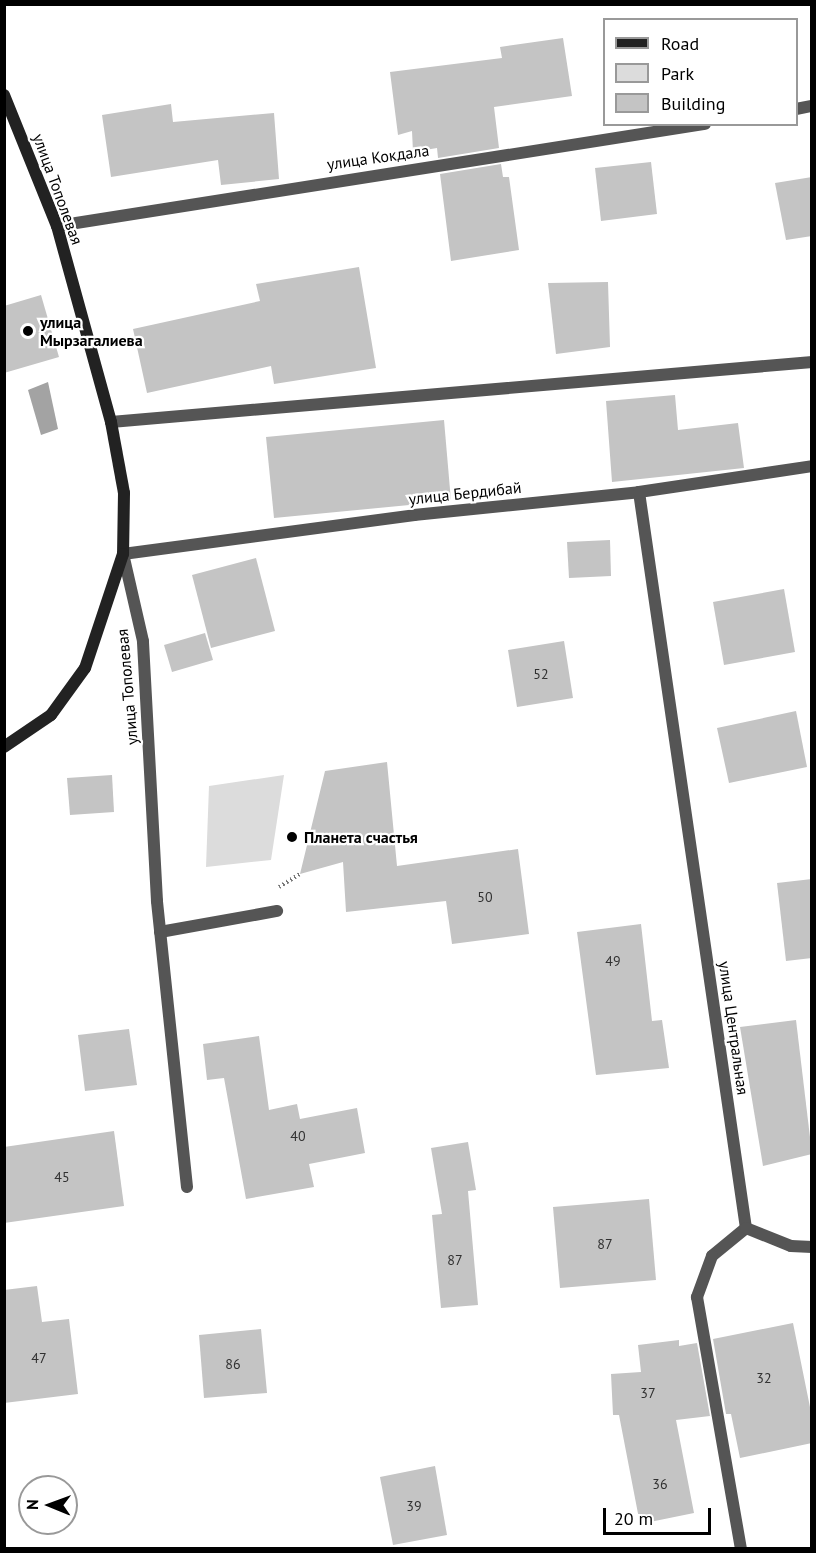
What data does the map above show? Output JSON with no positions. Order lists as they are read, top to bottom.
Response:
{
  "streets": {
    "street": [
      "улица Кокдала",
      "улица Тополевая",
      "улица Бердибай",
      "улица Центральная"
    ]
  },
  "crossings": [
    ["улица Кокдала", "улица Тополевая"],
    ["улица Тополевая", "улица Бердибай"],
    ["улица Бердибай", "улица Центральная"]
  ],
  "places": ["улица Мырзагалиева", "Планета счастья"],
  "house_numbers": [
    "52",
    "50",
    "49",
    "40",
    "45",
    "87",
    "87",
    "47",
    "86",
    "32",
    "37",
    "36",
    "39"
  ],
  "legend": ["Road", "Park", "Building"],
  "scale_bar": "20 m",
  "north": "left"
}
